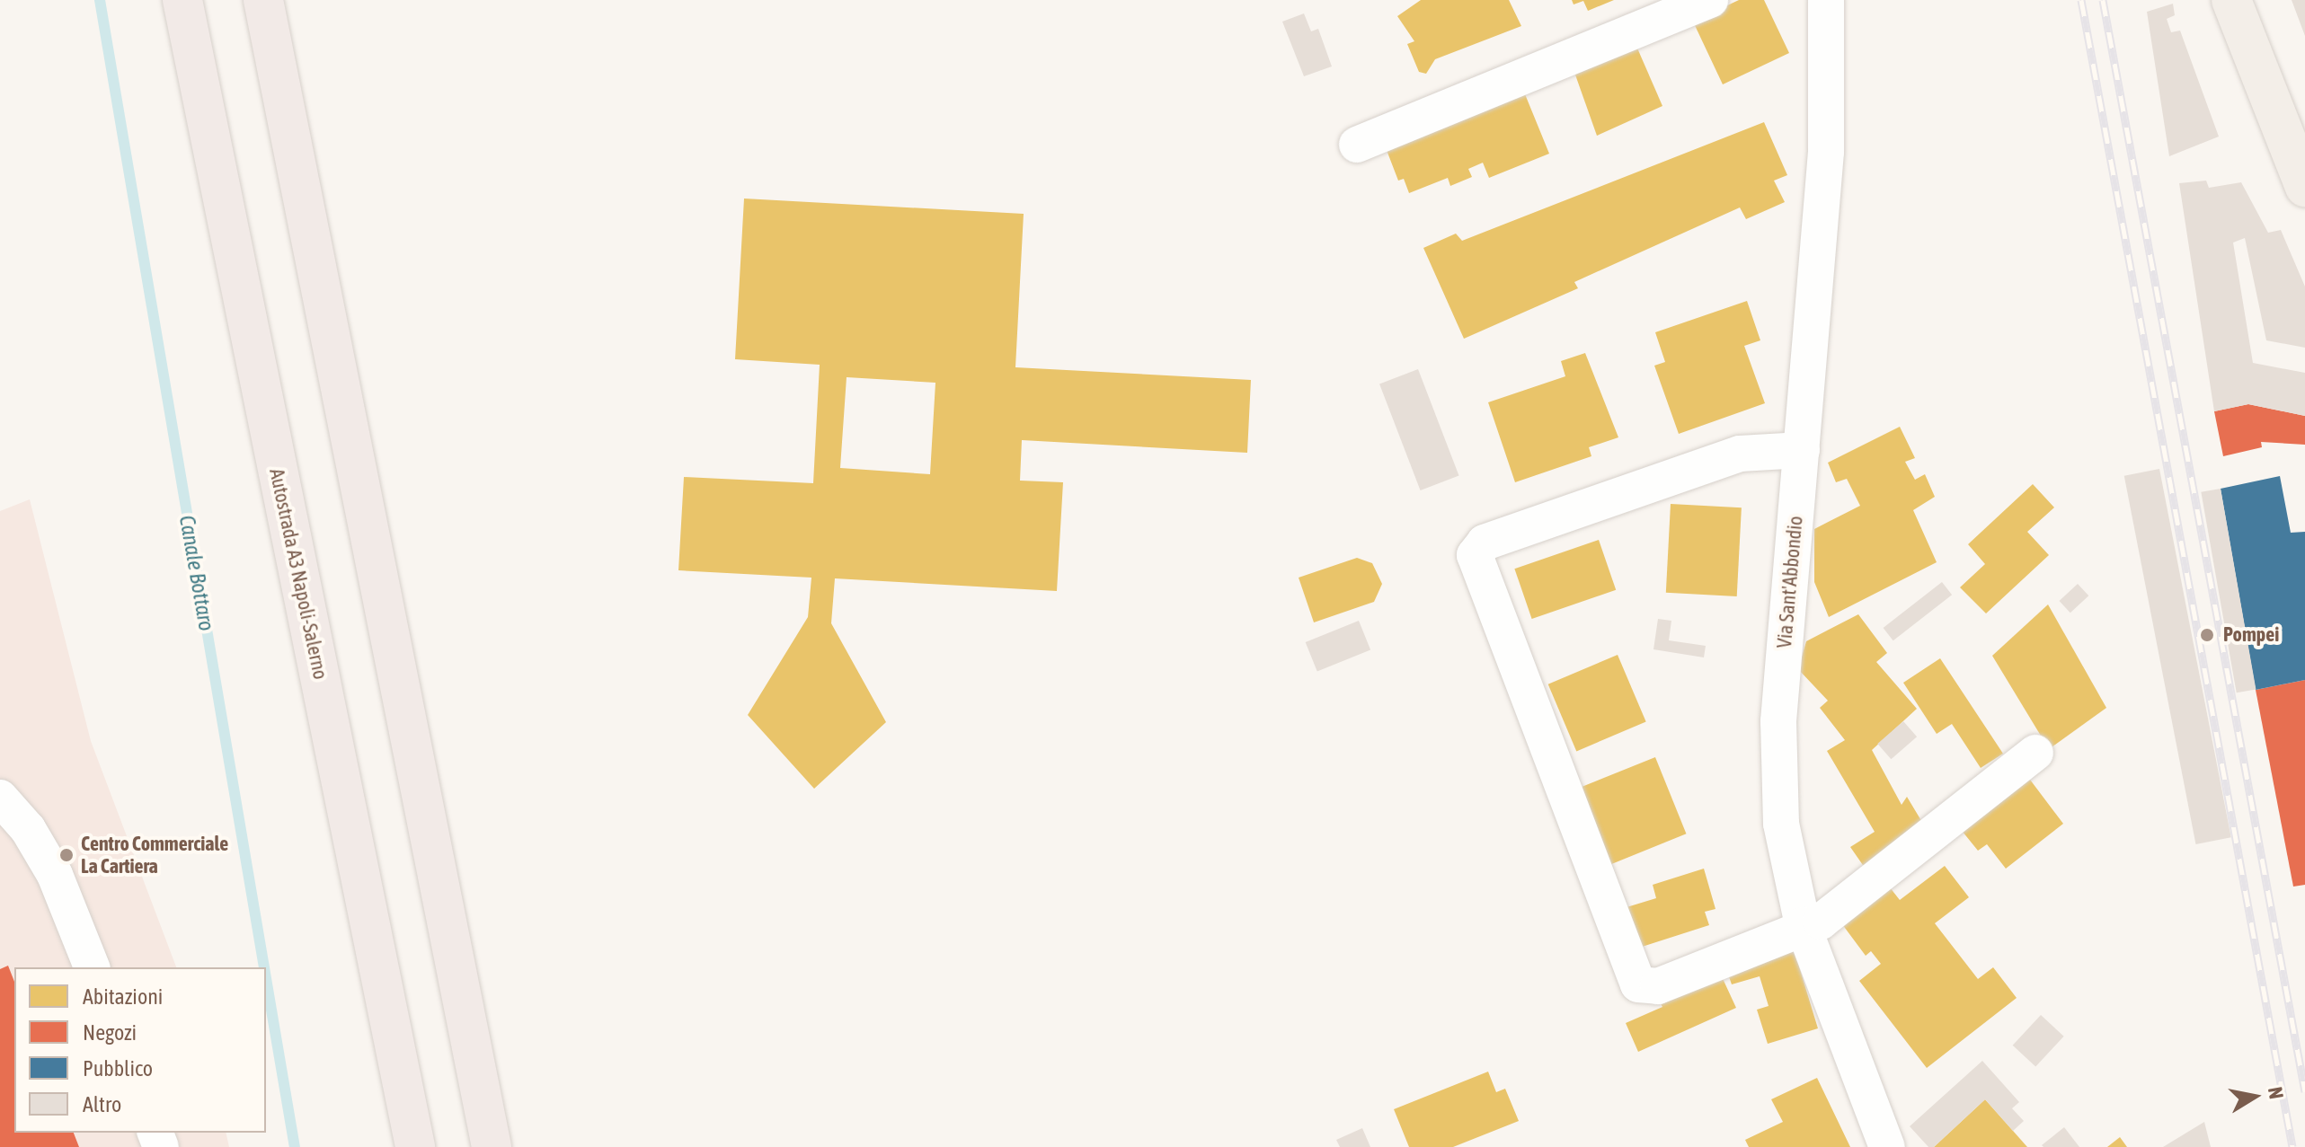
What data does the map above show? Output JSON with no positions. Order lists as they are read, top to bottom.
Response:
{
  "streets": {
    "highway": ["Autostrada A3 Napoli-Salerno"],
    "street": ["Via Sant'Abbondio"]
  },
  "water": ["Canale Bottaro"],
  "places": ["Pompei", "Centro Commerciale La Cartiera"],
  "legend": [
    "Abitazioni",
    "Negozi",
    "Pubblico",
    "Altro"
  ],
  "north": "right"
}
